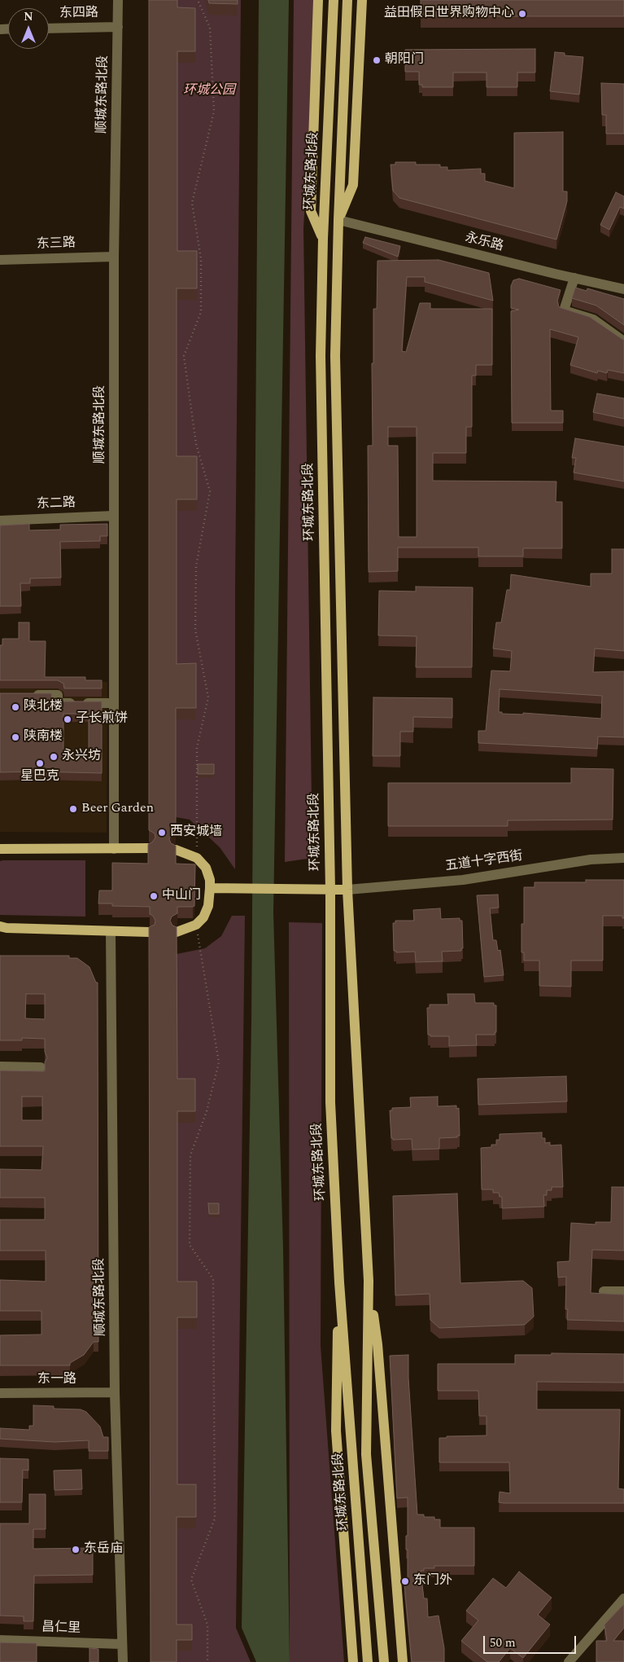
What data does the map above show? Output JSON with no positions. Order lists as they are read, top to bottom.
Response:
{
  "streets": {
    "main road": ["环城东路北段"],
    "street": [
      "东四路",
      "顺城东路北段",
      "永乐路",
      "东三路",
      "东二路",
      "五道十字西街",
      "东一路",
      "昌仁里"
    ]
  },
  "crossings": [
    ["东四路", "顺城东路北段"],
    ["顺城东路北段", "东三路"],
    ["顺城东路北段", "东二路"],
    ["顺城东路北段", "东一路"],
    ["顺城东路北段", "昌仁里"],
    ["环城东路北段", "永乐路"],
    ["环城东路北段", "五道十字西街"]
  ],
  "parks": ["环城公园"],
  "places": [
    "益田假日世界购物中心",
    "朝阳门",
    "陕北楼",
    "子长煎饼",
    "陕南楼",
    "永兴坊",
    "星巴克",
    "Beer Garden",
    "西安城墙",
    "中山门",
    "东岳庙",
    "东门外"
  ],
  "scale_bar": "50 m",
  "north": "top"
}
